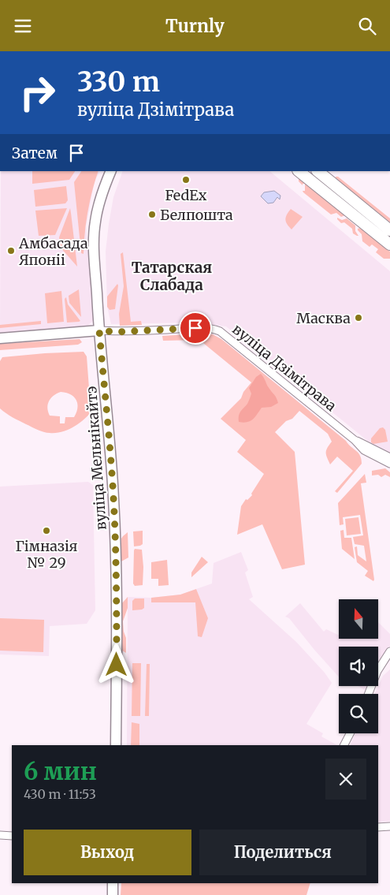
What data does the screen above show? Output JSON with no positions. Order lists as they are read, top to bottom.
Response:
{
  "streets": {
    "main road": ["вуліца Мельнікайтэ"],
    "street": ["вуліца Дзімітрава"]
  },
  "crossings": [
    ["вуліца Дзімітрава", "вуліца Мельнікайтэ"]
  ],
  "districts": ["Татарская Слабада"],
  "places": [
    "FedEx",
    "Белпошта",
    "Амбасада Японіі",
    "Масква",
    "Гімназія № 29"
  ],
  "north": "top",
  "page": {
    "header": "Turnly",
    "turn": ["330 m", "вуліца Дзімітрава"],
    "then": "Затем",
    "heading": ["6 мин", "430 m · 11:53"],
    "buttons": ["Выход", "Поделиться"]
  }
}
